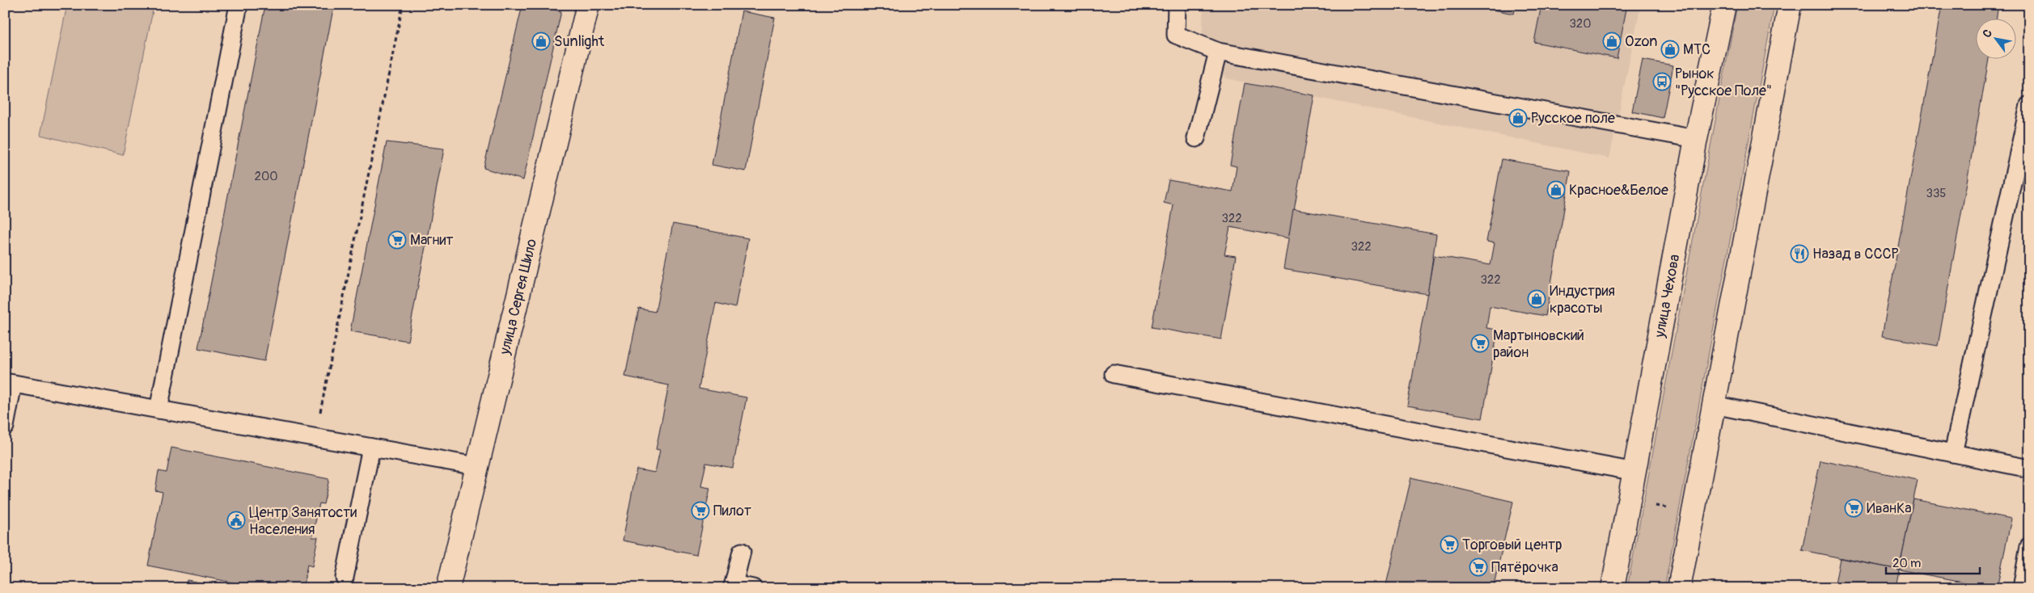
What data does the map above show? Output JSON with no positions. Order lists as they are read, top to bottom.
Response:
{
  "streets": {
    "main road": ["улица Сергея Шило", "улица Чехова"]
  },
  "places": {
    "shop": [
      "Sunlight",
      "Ozon",
      "МТС",
      "Русское поле",
      "Красное&Белое",
      "Индустрия красоты"
    ],
    "bus stop": ["Рынок \"Русское Поле\""],
    "supermarket": [
      "Магнит",
      "Мартыновский район",
      "ИванКа",
      "Пилот",
      "Торговый центр",
      "Пятёрочка"
    ],
    "restaurant": ["Назад в СССР"],
    "public building": ["Центр Занятости Населения"]
  },
  "house_numbers": [
    "320",
    "200",
    "335",
    "322",
    "322",
    "322"
  ],
  "scale_bar": "20 m",
  "north": "top left"
}
